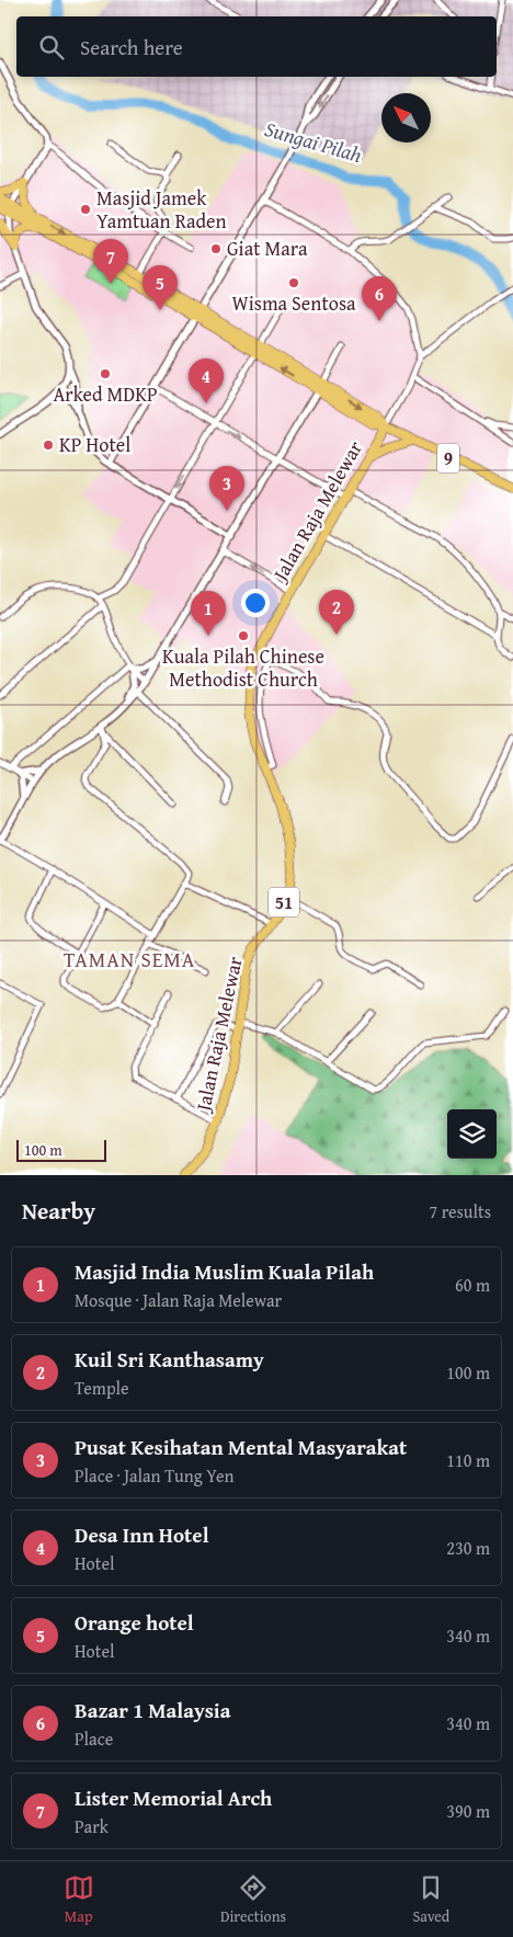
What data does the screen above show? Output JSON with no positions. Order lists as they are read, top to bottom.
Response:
{
  "streets": {
    "main road": ["9", "Jalan Raja Melewar", "51"]
  },
  "crossings": [
    ["9", "Jalan Raja Melewar"]
  ],
  "districts": ["TAMAN SEMA"],
  "water": ["Sungai Pilah"],
  "places": [
    "Masjid Jamek Yamtuan Raden",
    "Giat Mara",
    "Wisma Sentosa",
    "Arked MDKP",
    "KP Hotel",
    "Kuala Pilah Chinese Methodist Church"
  ],
  "scale_bar": "100 m",
  "north": "top left",
  "page": {
    "search": "Search here",
    "pins": [
      "7",
      "5",
      "6",
      "4",
      "3",
      "2",
      "1"
    ],
    "scale": "100 m",
    "heading": ["Nearby", "7 results"],
    "list": [
      {
        "mark": "1",
        "name": "Masjid India Muslim Kuala Pilah",
        "note": "Mosque · Jalan Raja Melewar",
        "value": "60 m"
      },
      {
        "mark": "2",
        "name": "Kuil Sri Kanthasamy",
        "note": "Temple",
        "value": "100 m"
      },
      {
        "mark": "3",
        "name": "Pusat Kesihatan Mental Masyarakat",
        "note": "Place · Jalan Tung Yen",
        "value": "110 m"
      },
      {
        "mark": "4",
        "name": "Desa Inn Hotel",
        "note": "Hotel",
        "value": "230 m"
      },
      {
        "mark": "5",
        "name": "Orange hotel",
        "note": "Hotel",
        "value": "340 m"
      },
      {
        "mark": "6",
        "name": "Bazar 1 Malaysia",
        "note": "Place",
        "value": "340 m"
      },
      {
        "mark": "7",
        "name": "Lister Memorial Arch",
        "note": "Park",
        "value": "390 m"
      }
    ],
    "nav": ["Map", "Directions", "Saved"]
  }
}
